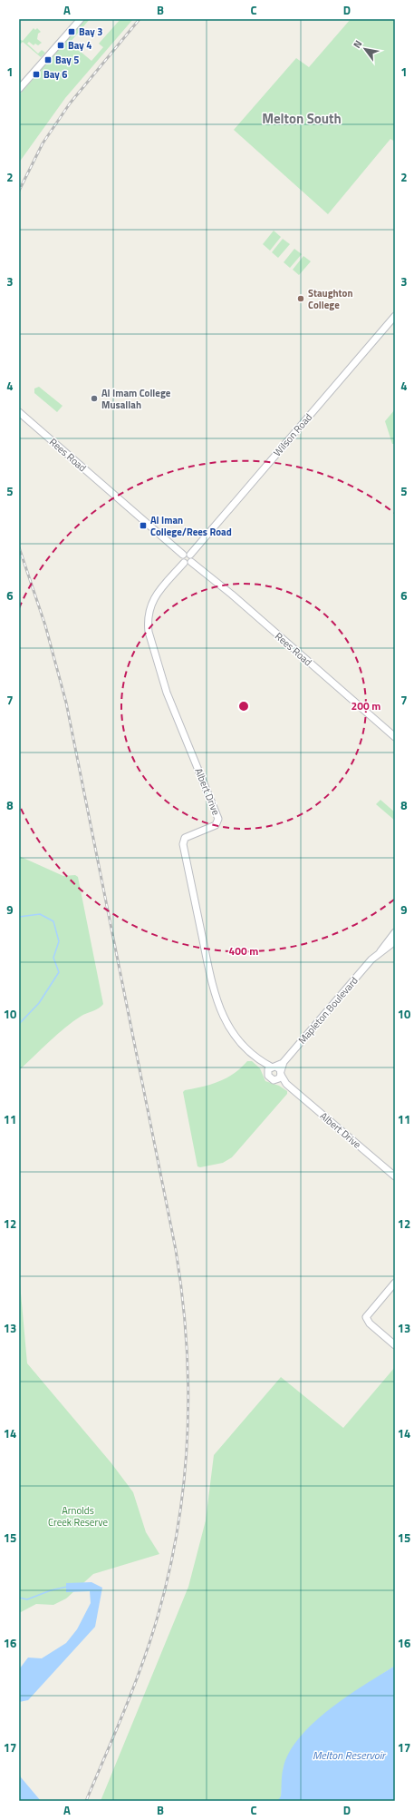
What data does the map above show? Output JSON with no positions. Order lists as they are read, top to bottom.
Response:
{
  "streets": {
    "street": [
      "Wilson Road",
      "Rees Road",
      "Albert Drive",
      "Mapleton Boulevard"
    ]
  },
  "crossings": [
    ["Wilson Road", "Rees Road"],
    ["Wilson Road", "Albert Drive"],
    ["Rees Road", "Albert Drive"],
    ["Albert Drive", "Mapleton Boulevard"]
  ],
  "districts": ["Melton South"],
  "water": ["Melton Reservoir"],
  "parks": ["Arnolds Creek Reserve"],
  "places": {
    "transit": [
      "Bay 3",
      "Bay 4",
      "Bay 5",
      "Bay 6",
      "Al Iman College/Rees Road"
    ],
    "other": ["Staughton College", "Al Imam College Musallah"]
  },
  "north": "top left",
  "grid": {
    "columns": [
      "A",
      "B",
      "C",
      "D"
    ],
    "rows": [
      "1",
      "2",
      "3",
      "4",
      "5",
      "6",
      "7",
      "8",
      "9",
      "10",
      "11",
      "12",
      "13",
      "14",
      "15",
      "16",
      "17"
    ]
  },
  "rings": ["200 m", "400 m"]
}
